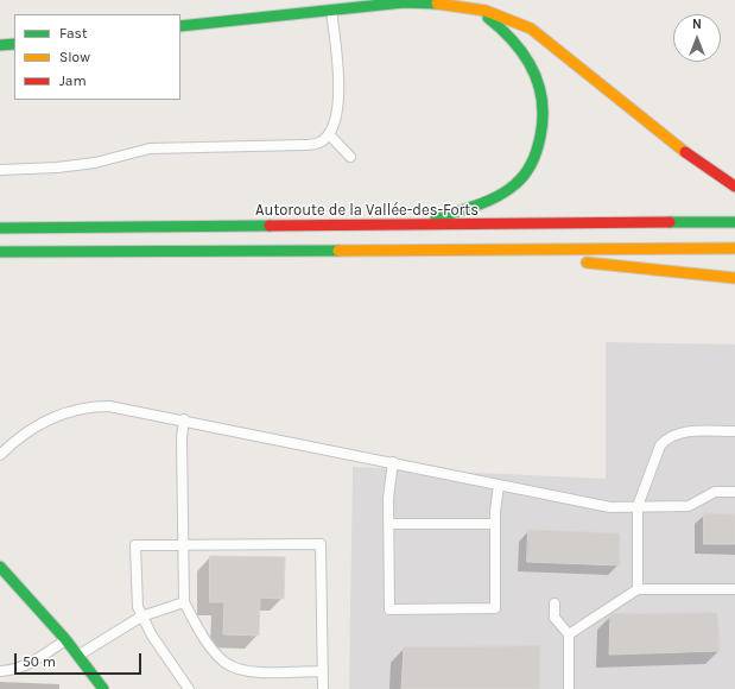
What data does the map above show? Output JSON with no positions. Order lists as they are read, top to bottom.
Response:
{
  "streets": {
    "main road": ["Autoroute de la Vallée-des-Forts"]
  },
  "legend": ["Fast", "Slow", "Jam"],
  "scale_bar": "50 m",
  "north": "top"
}
